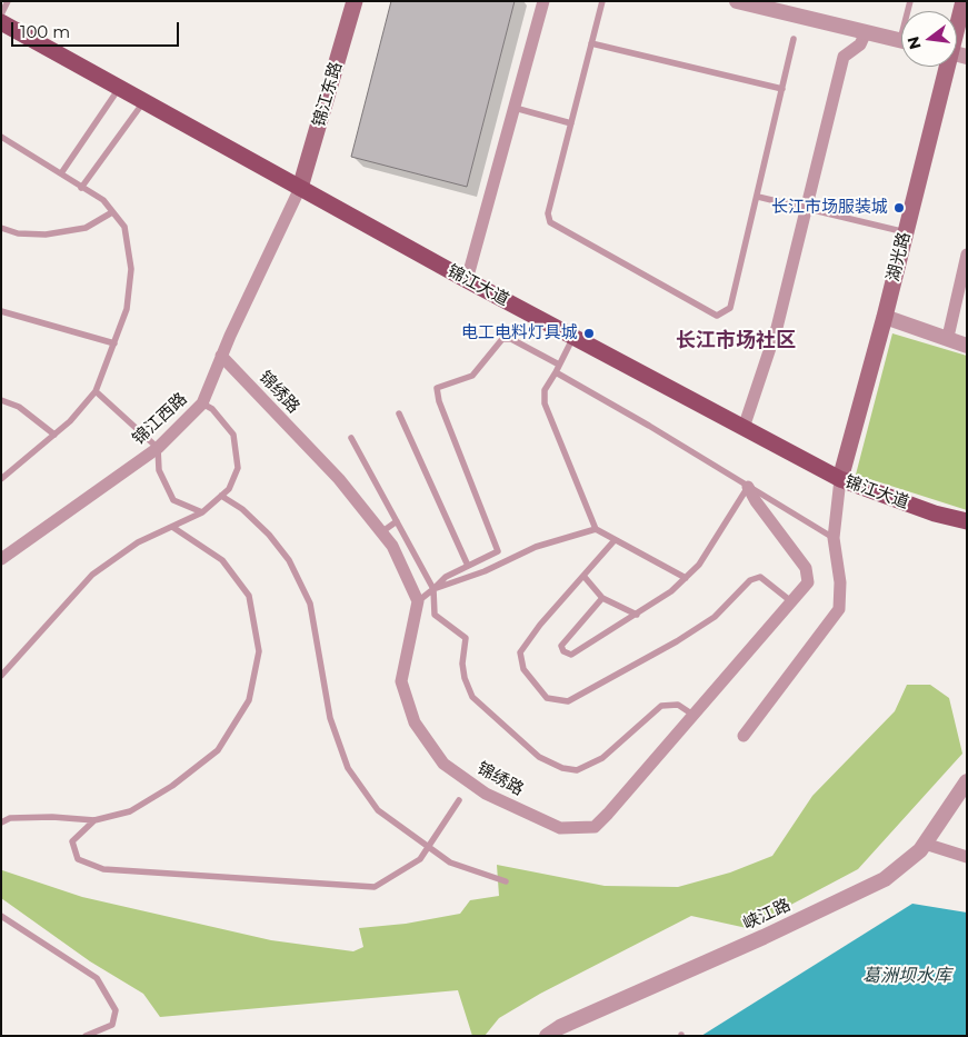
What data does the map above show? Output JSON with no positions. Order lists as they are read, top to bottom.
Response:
{
  "streets": {
    "main road": ["锦江东路", "湖光路", "锦江大道"],
    "street": ["锦绣路", "锦江西路", "峡江路"]
  },
  "crossings": [
    ["锦江东路", "锦江大道"],
    ["锦江东路", "锦江西路"],
    ["湖光路", "锦江大道"],
    ["锦江大道", "锦江西路"],
    ["锦绣路", "锦江西路"]
  ],
  "districts": ["长江市场社区"],
  "water": ["葛洲坝水库"],
  "places": ["长江市场服装城", "电工电料灯具城"],
  "scale_bar": "100 m",
  "north": "left"
}
